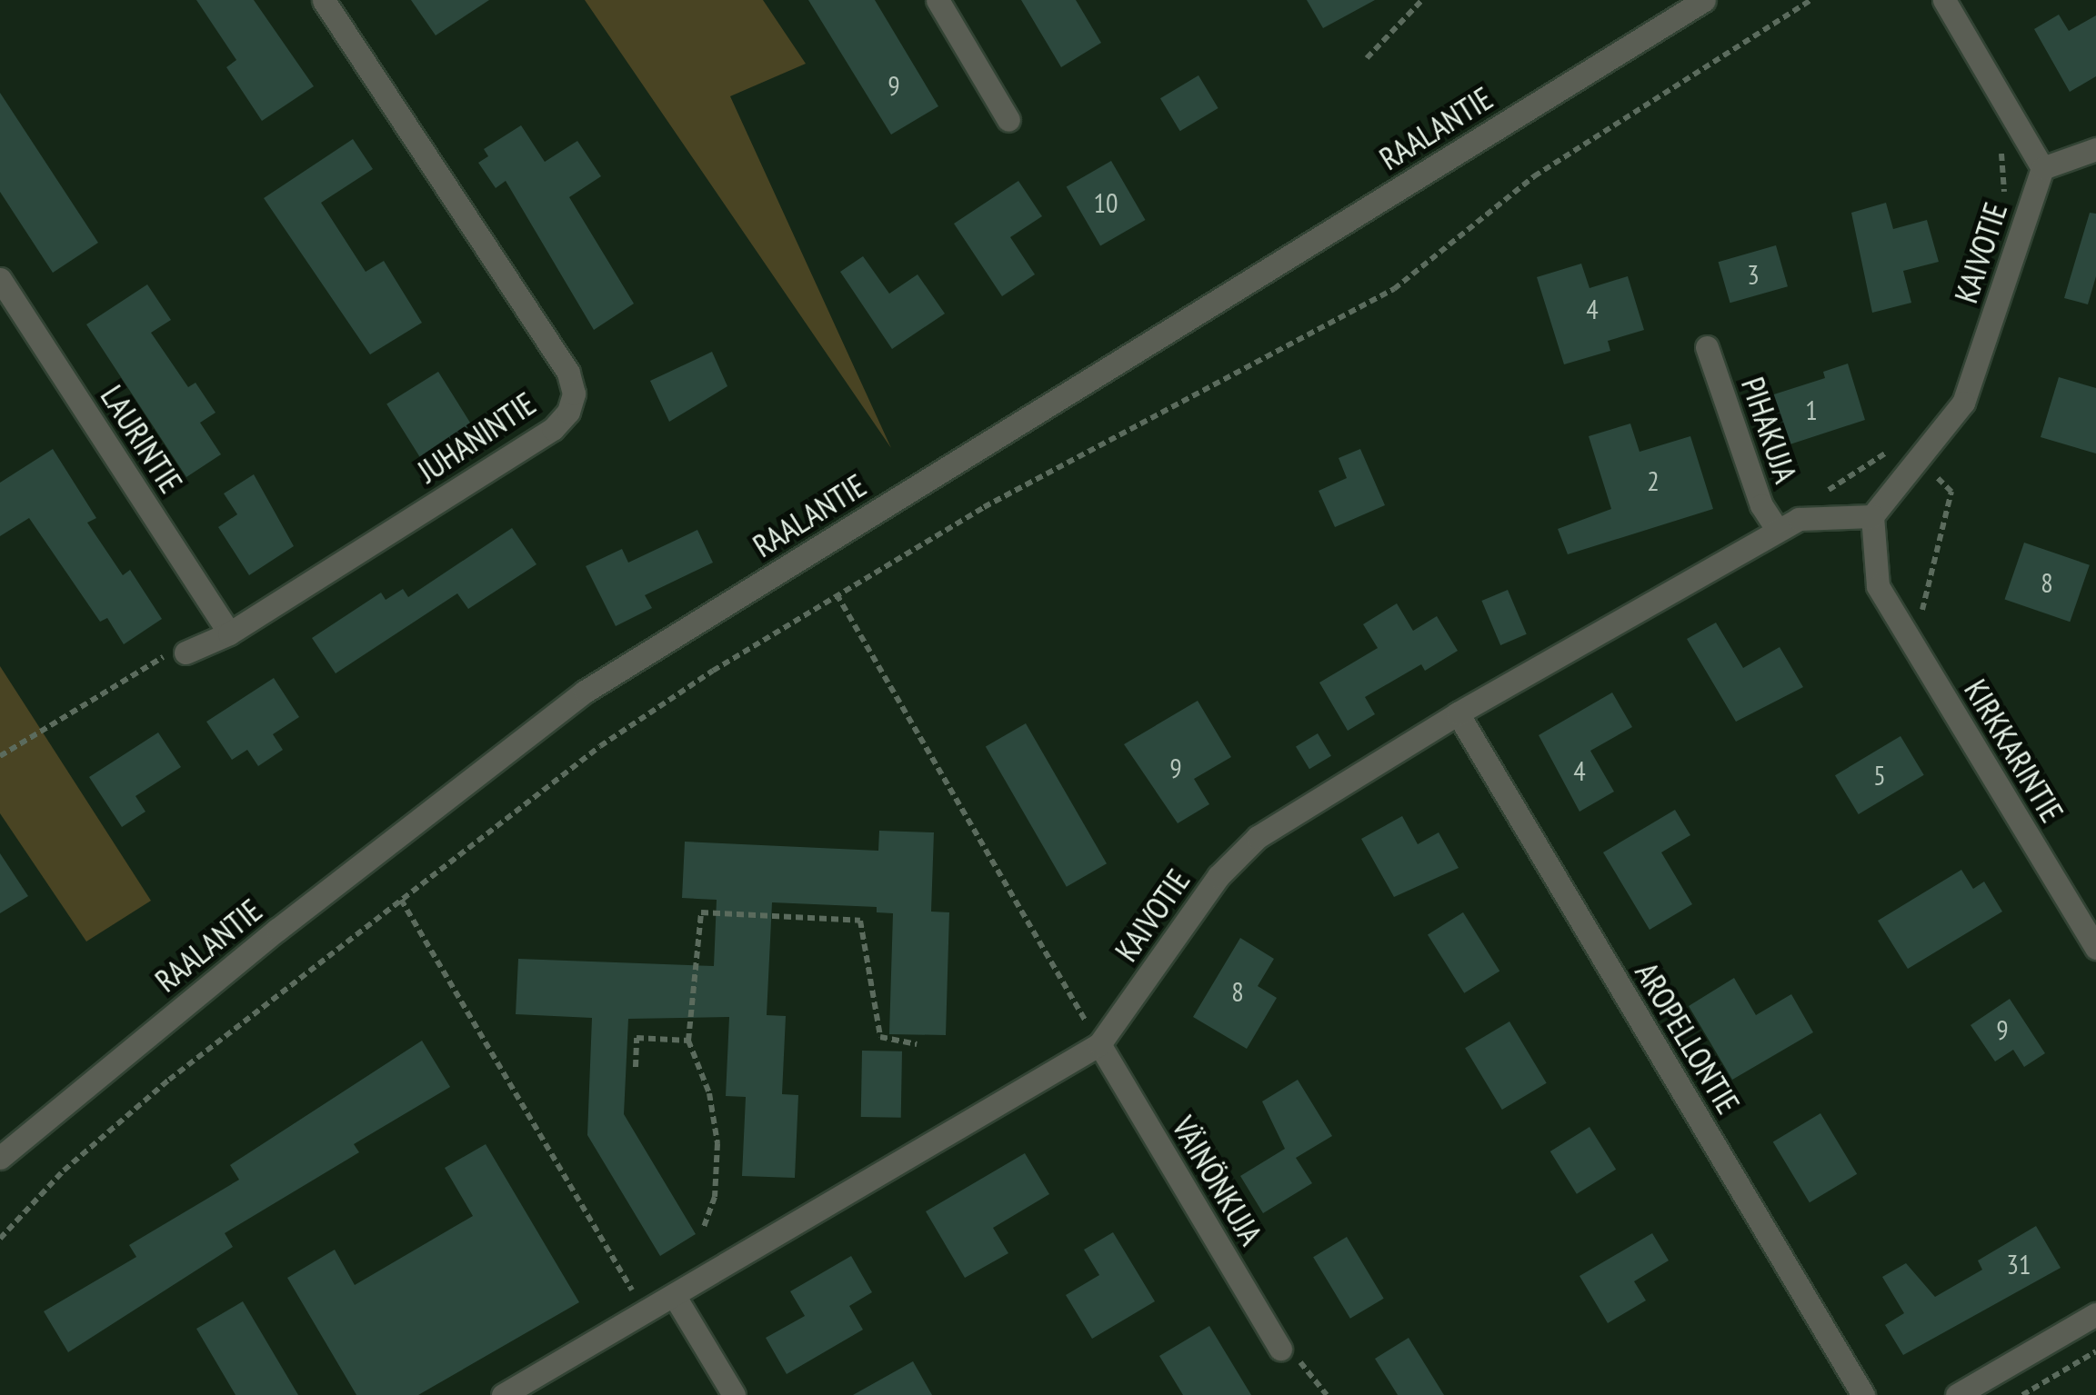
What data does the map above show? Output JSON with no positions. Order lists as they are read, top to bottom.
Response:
{
  "streets": {
    "street": [
      "RAALANTIE",
      "KAIVOTIE",
      "PIHAKUJA",
      "JUHANINTIE",
      "LAURINTIE",
      "KIRKKARINTIE",
      "AROPELLONTIE",
      "VÄINÖNKUJA"
    ]
  },
  "crossings": [
    ["KAIVOTIE", "PIHAKUJA"],
    ["KAIVOTIE", "KIRKKARINTIE"],
    ["KAIVOTIE", "AROPELLONTIE"],
    ["KAIVOTIE", "VÄINÖNKUJA"],
    ["JUHANINTIE", "LAURINTIE"]
  ],
  "house_numbers": [
    "9",
    "10",
    "3",
    "4",
    "1",
    "2",
    "8",
    "9",
    "4",
    "5",
    "8",
    "9",
    "31"
  ]
}
